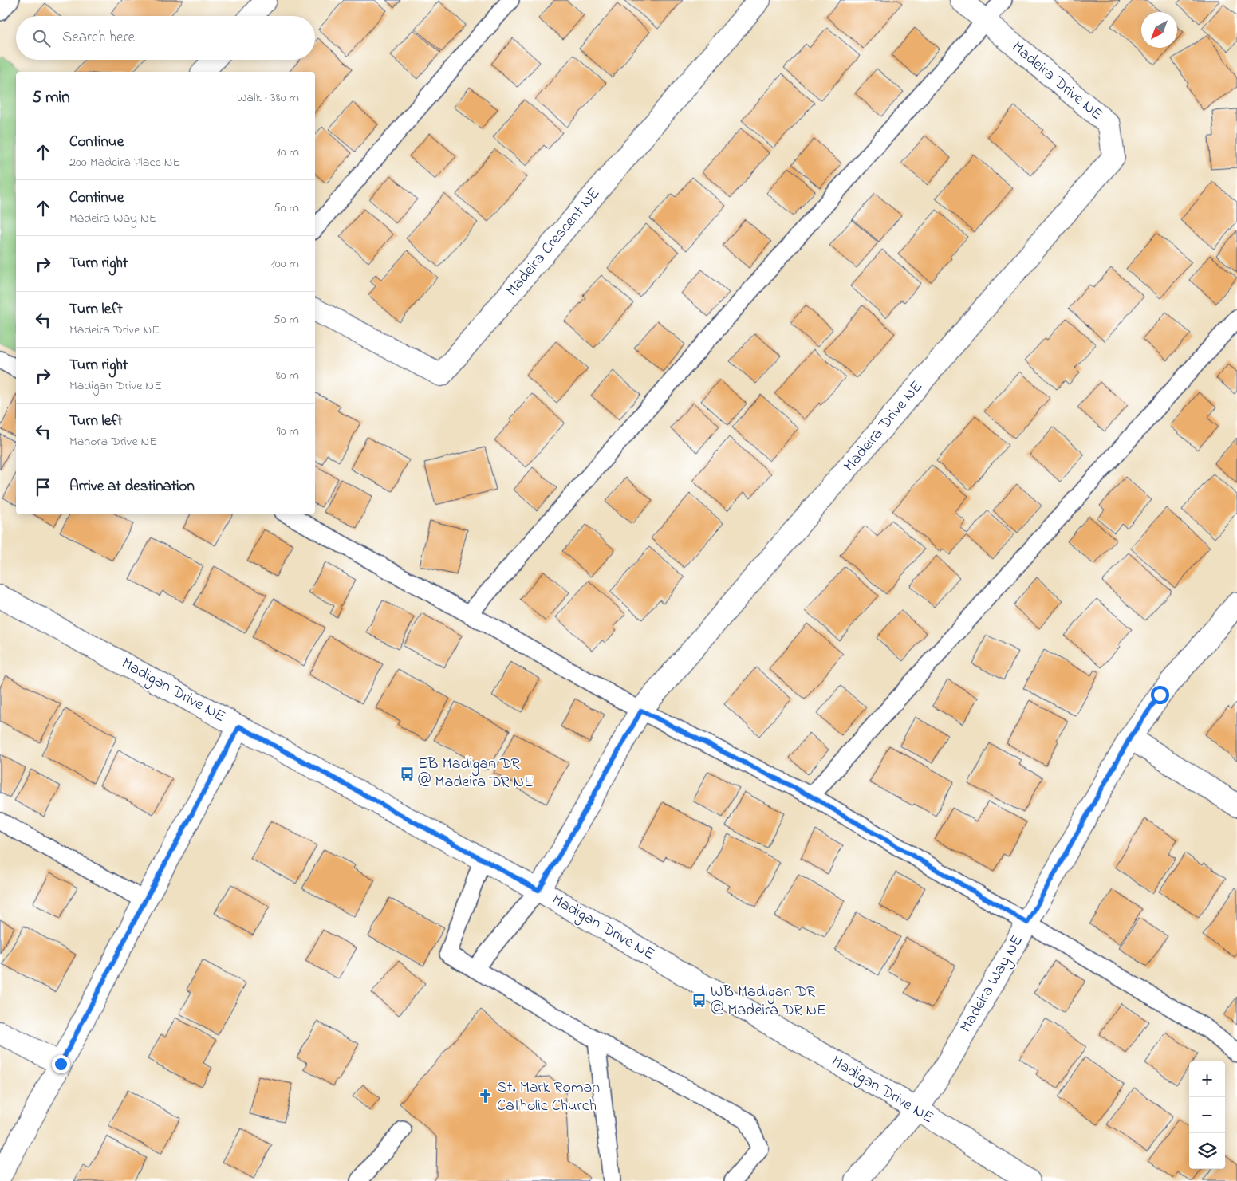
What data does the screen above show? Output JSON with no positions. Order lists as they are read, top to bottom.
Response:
{
  "streets": {
    "street": [
      "Madeira Drive NE",
      "Madeira Crescent NE",
      "Madigan Drive NE",
      "Madeira Way NE"
    ]
  },
  "crossings": [
    ["Madeira Drive NE", "Madigan Drive NE"],
    ["Madigan Drive NE", "Madeira Way NE"]
  ],
  "places": {
    "bus stop": ["EB Madigan DR @ Madeira DR NE", "WB Madigan DR @ Madeira DR NE"],
    "church": ["St. Mark Roman Catholic Church"]
  },
  "north": "bottom left",
  "page": {
    "search": "Search here",
    "heading": ["5 min", "Walk · 380 m"],
    "list": [
      ["Continue", "200 Madeira Place NE", "10 m"],
      ["Continue", "Madeira Way NE", "50 m"],
      ["Turn right", "100 m"],
      ["Turn left", "Madeira Drive NE", "50 m"],
      ["Turn right", "Madigan Drive NE", "80 m"],
      ["Turn left", "Manora Drive NE", "90 m"],
      "Arrive at destination"
    ],
    "map_buttons": ["+", "−"]
  }
}
